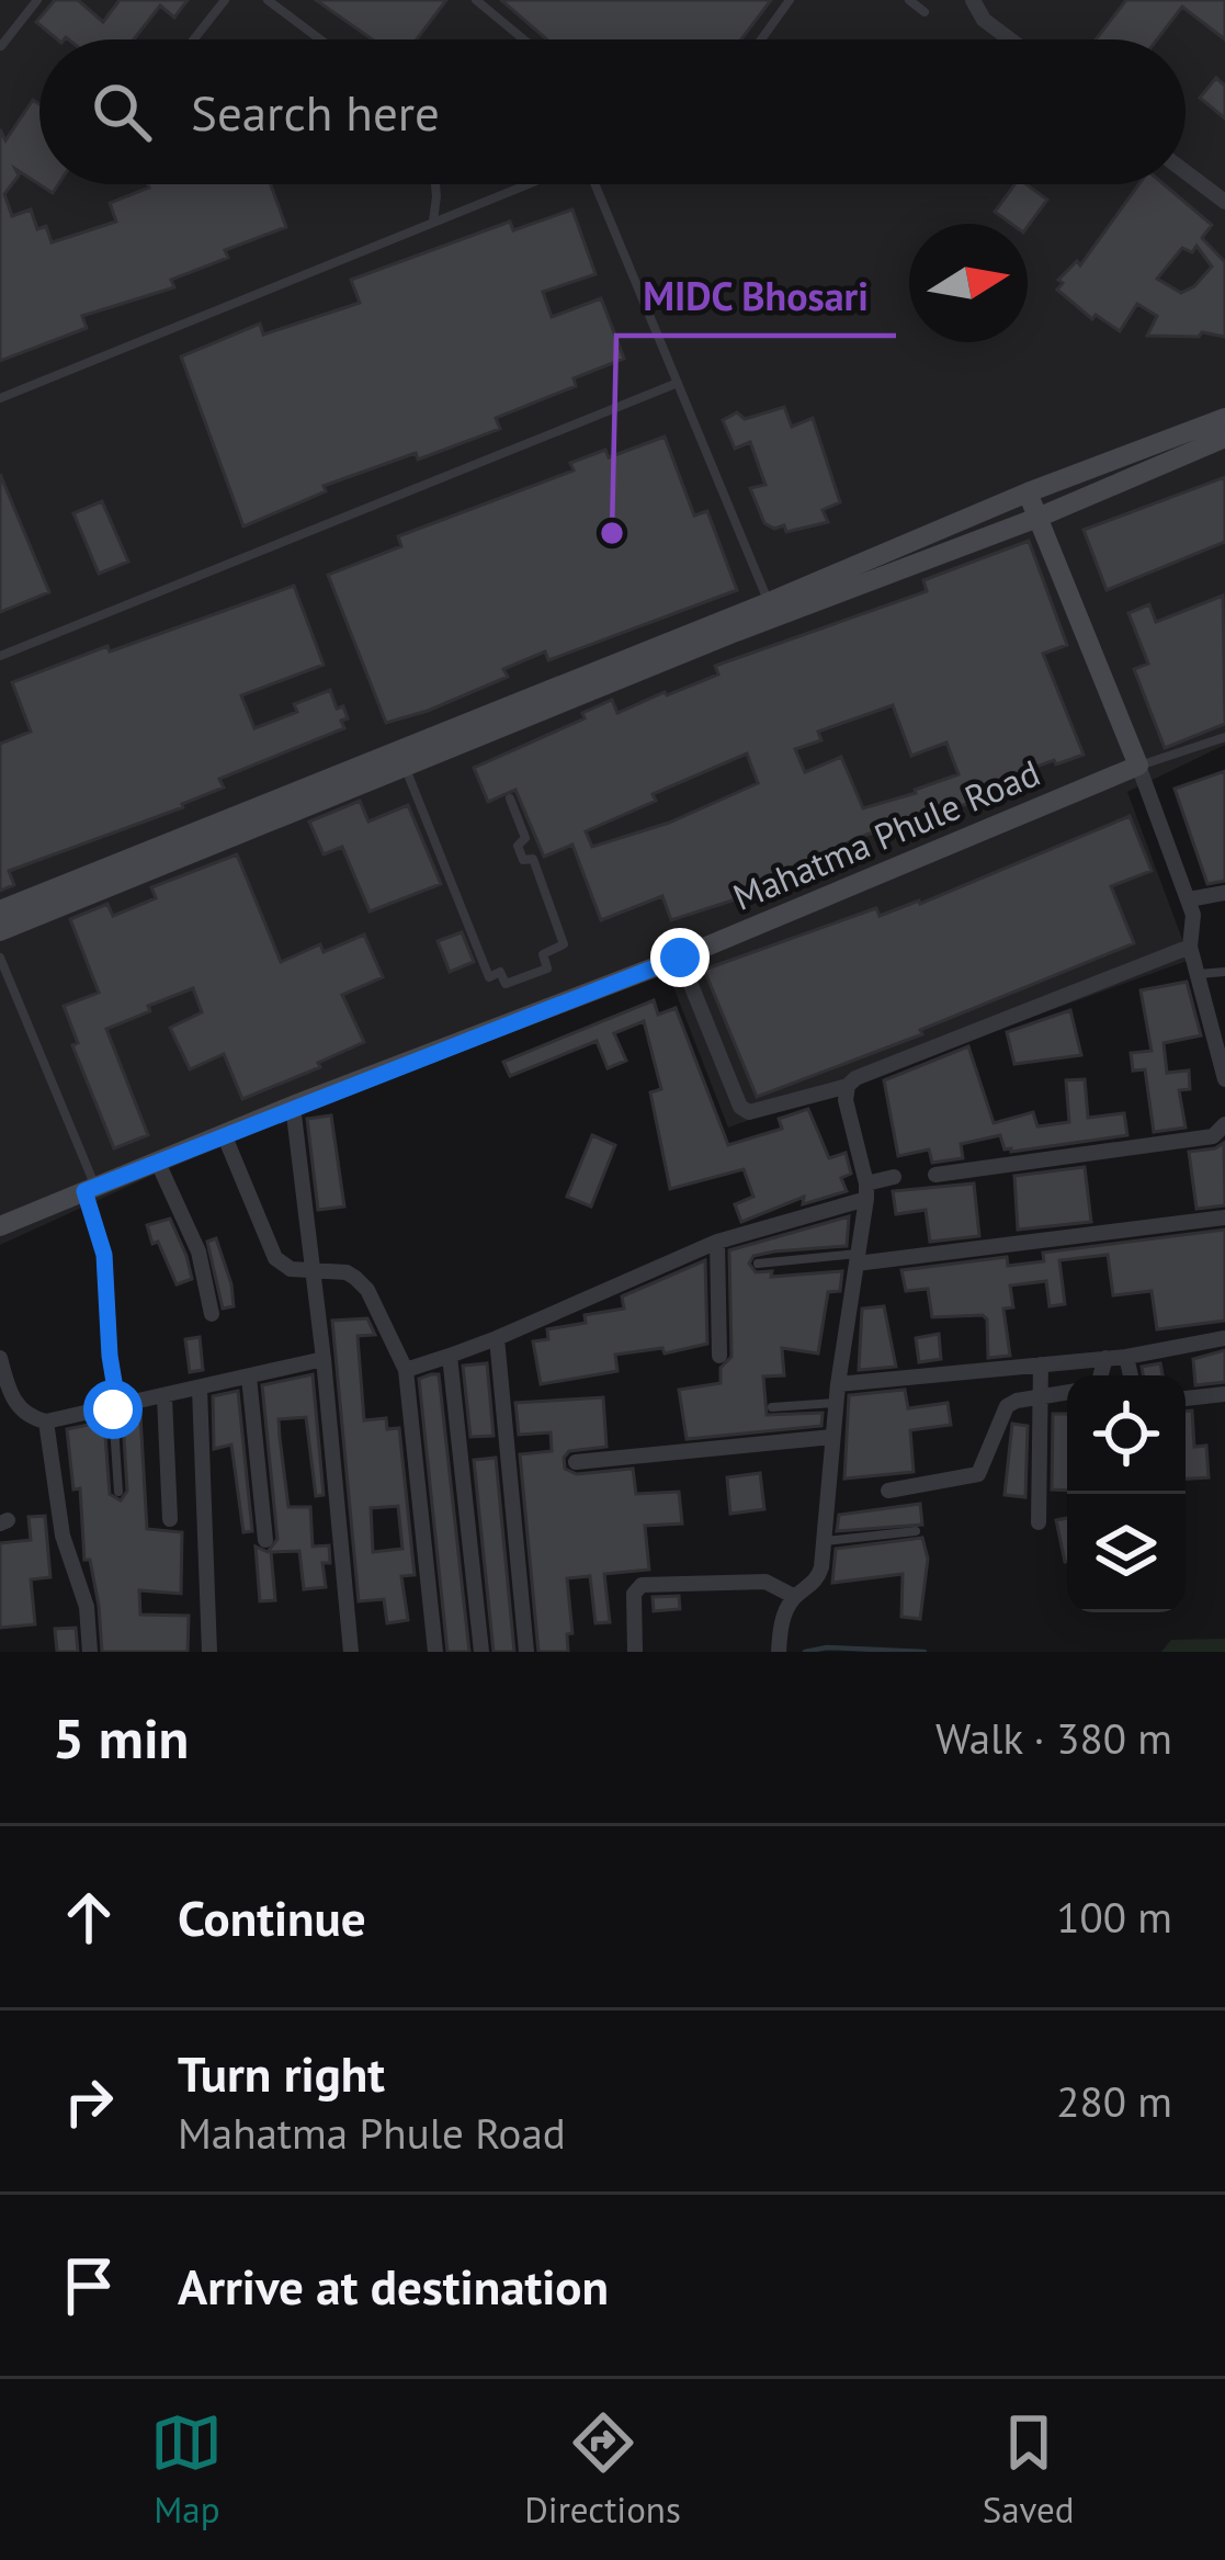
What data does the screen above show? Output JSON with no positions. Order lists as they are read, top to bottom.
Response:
{
  "streets": {
    "street": ["Mahatma Phule Road"]
  },
  "places": ["MIDC Bhosari"],
  "north": "right",
  "page": {
    "search": "Search here",
    "heading": ["5 min", "Walk · 380 m"],
    "list": [
      ["Continue", "100 m"],
      ["Turn right", "Mahatma Phule Road", "280 m"],
      "Arrive at destination"
    ],
    "nav": ["Map", "Directions", "Saved"]
  }
}
